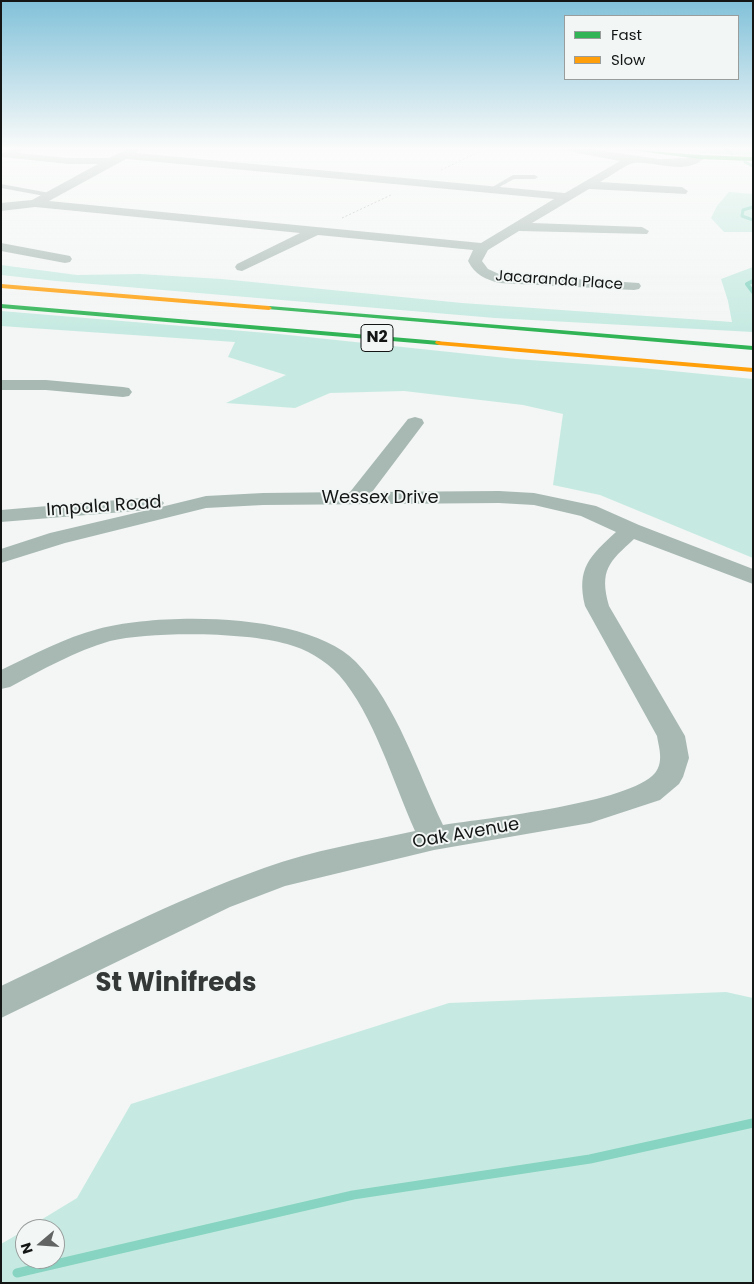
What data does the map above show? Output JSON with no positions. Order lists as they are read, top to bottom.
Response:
{
  "streets": {
    "main road": ["N2"],
    "street": [
      "Jacaranda Place",
      "Wessex Drive",
      "Impala Road",
      "Oak Avenue"
    ]
  },
  "crossings": [
    ["Wessex Drive", "Impala Road"],
    ["Wessex Drive", "Oak Avenue"]
  ],
  "districts": ["St Winifreds"],
  "legend": ["Fast", "Slow"],
  "north": "left"
}
